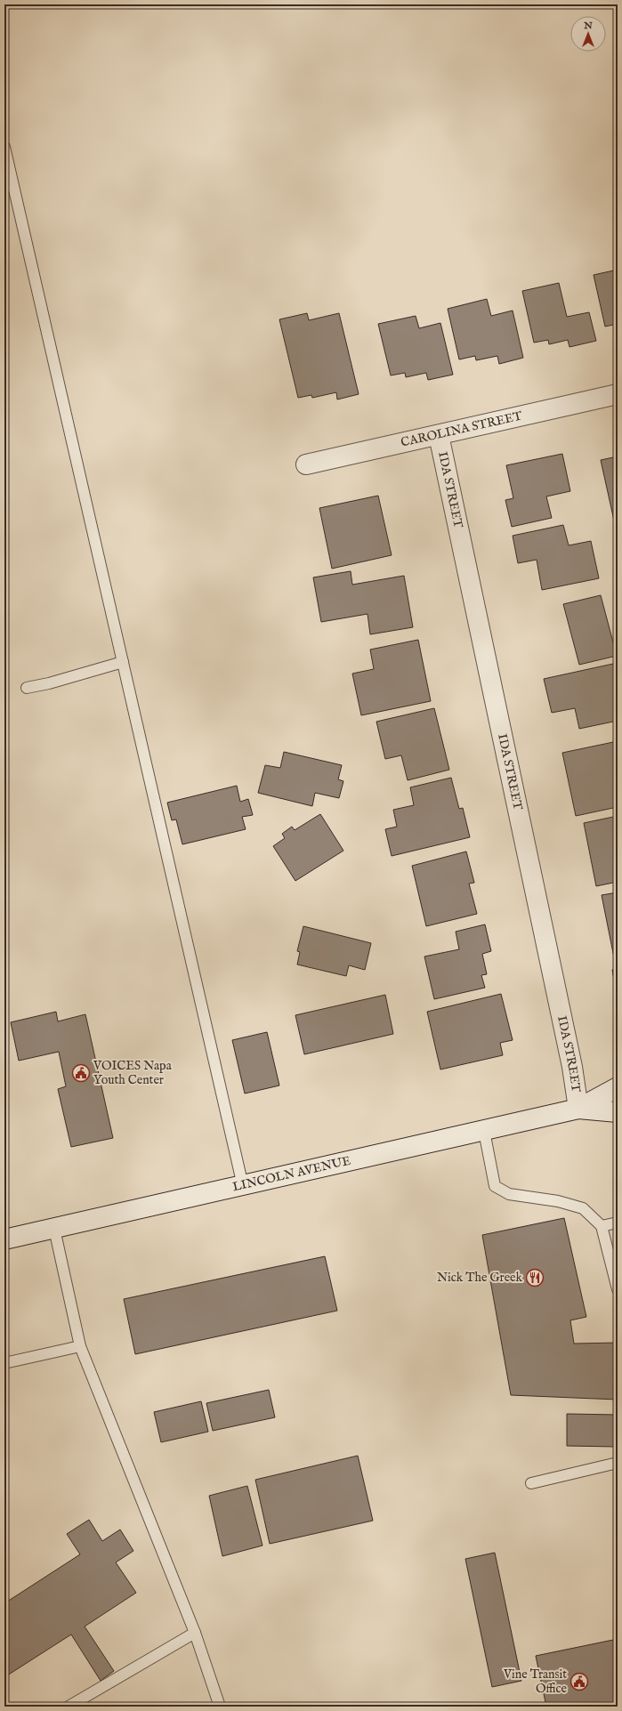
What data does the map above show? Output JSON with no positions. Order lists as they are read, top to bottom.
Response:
{
  "streets": {
    "street": ["CAROLINA STREET", "IDA STREET", "LINCOLN AVENUE"]
  },
  "crossings": [
    ["CAROLINA STREET", "IDA STREET"],
    ["IDA STREET", "LINCOLN AVENUE"]
  ],
  "places": {
    "public building": ["VOICES Napa Youth Center", "Vine Transit Office"],
    "restaurant": ["Nick The Greek"]
  },
  "north": "top"
}
